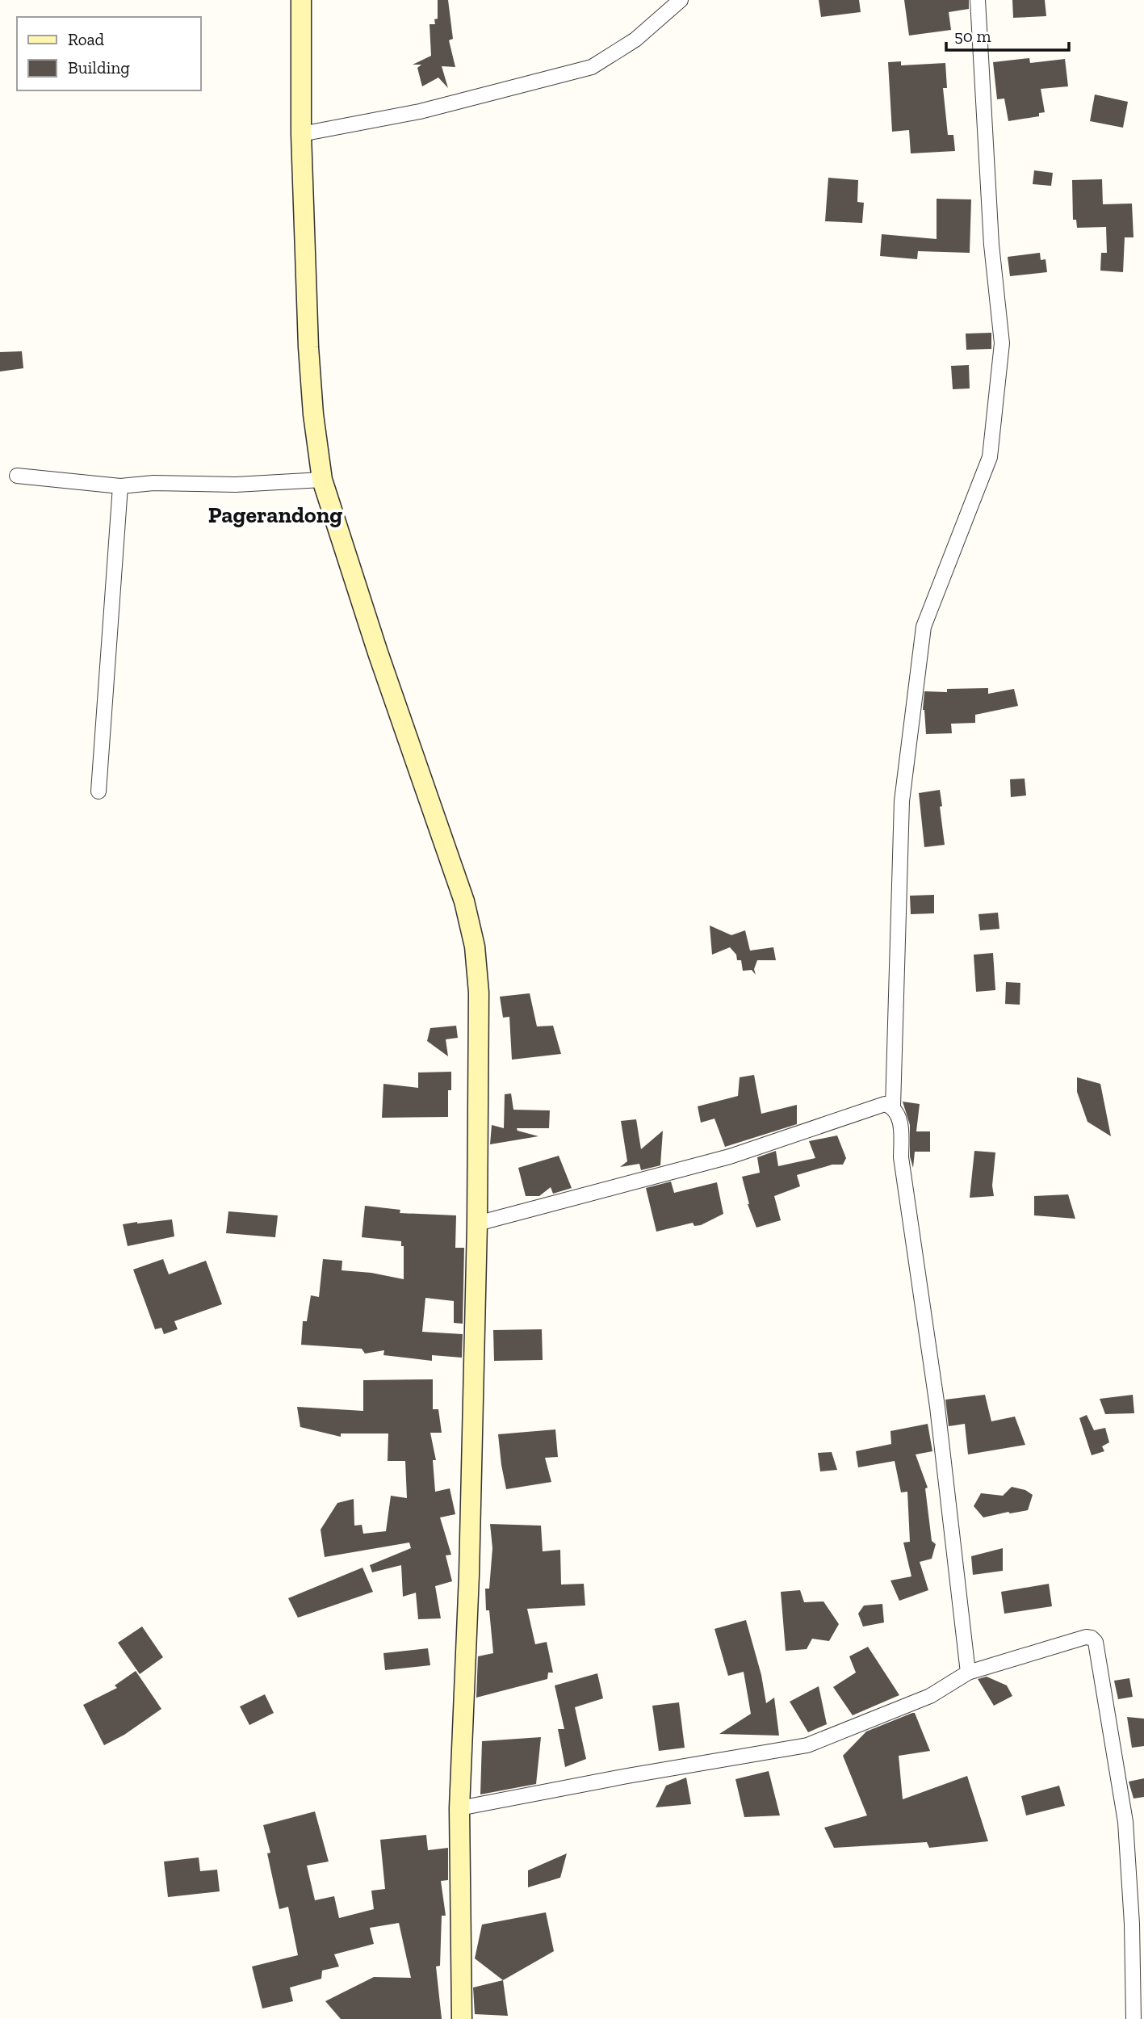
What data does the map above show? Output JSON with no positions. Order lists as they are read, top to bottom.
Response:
{
  "districts": ["Pagerandong"],
  "legend": ["Road", "Building"],
  "scale_bar": "50 m"
}
